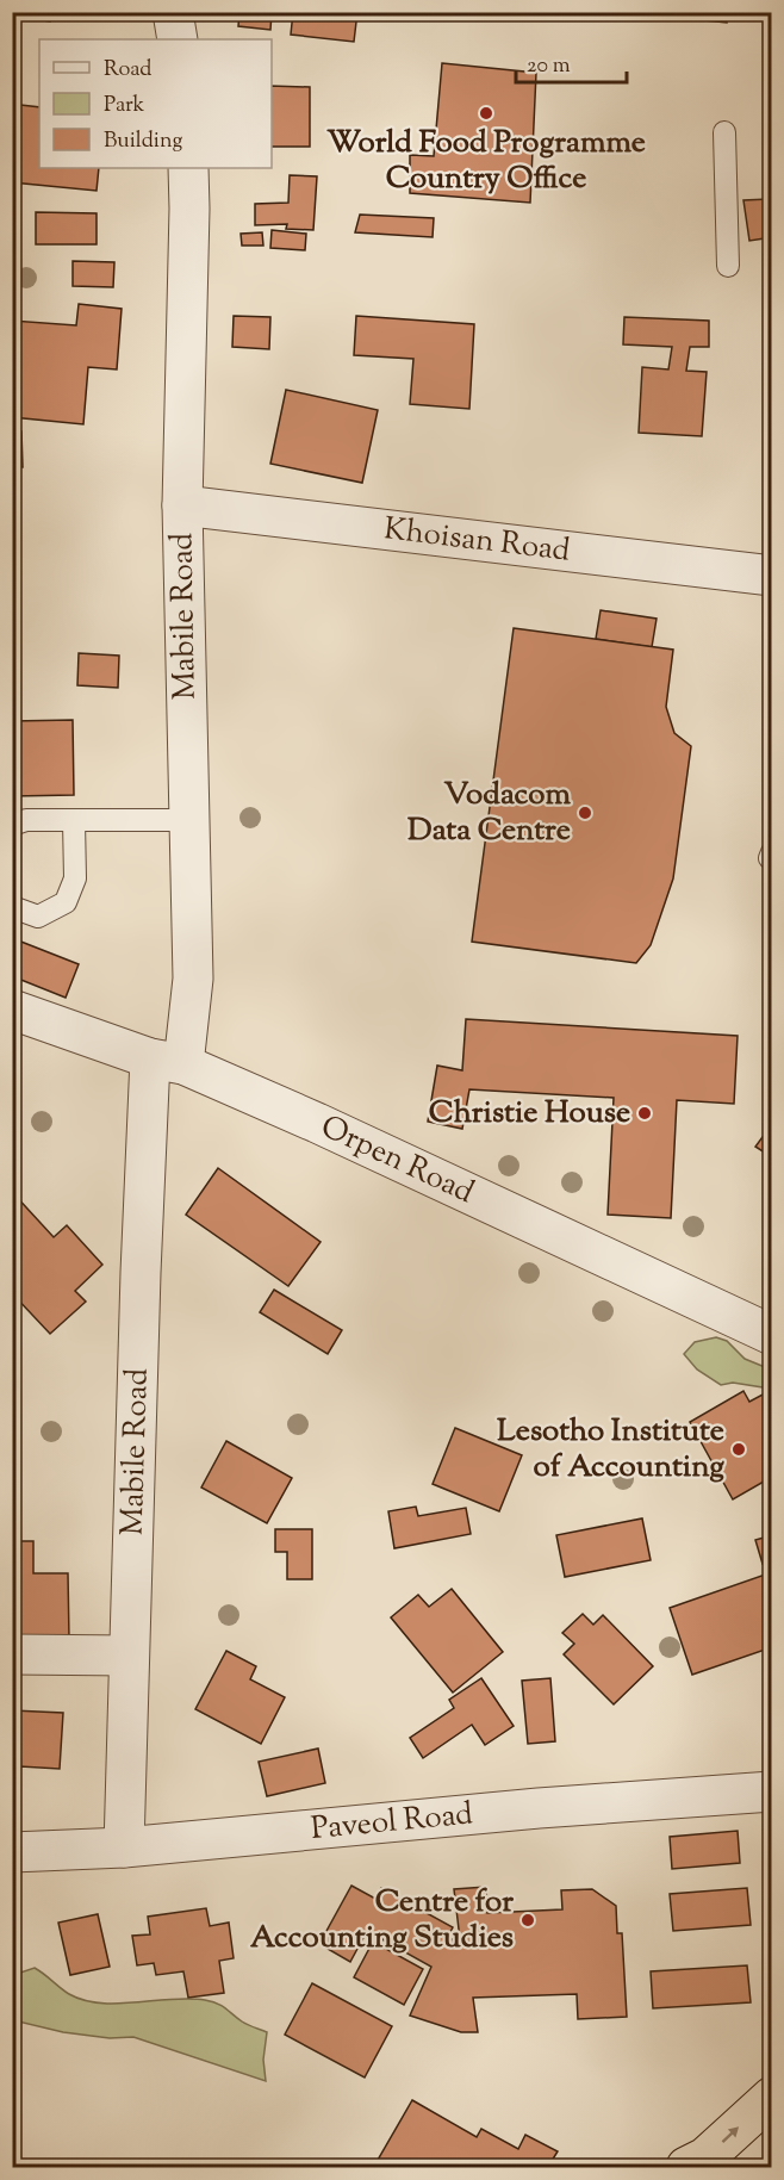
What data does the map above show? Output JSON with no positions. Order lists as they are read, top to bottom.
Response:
{
  "streets": {
    "street": [
      "Khoisan Road",
      "Mabile Road",
      "Orpen Road",
      "Paveol Road"
    ]
  },
  "crossings": [
    ["Khoisan Road", "Mabile Road"],
    ["Mabile Road", "Orpen Road"],
    ["Mabile Road", "Paveol Road"]
  ],
  "places": [
    "World Food Programme Country Office",
    "Vodacom Data Centre",
    "Christie House",
    "Lesotho Institute of Accounting",
    "Centre for Accounting Studies"
  ],
  "legend": ["Road", "Park", "Building"],
  "scale_bar": "20 m"
}
